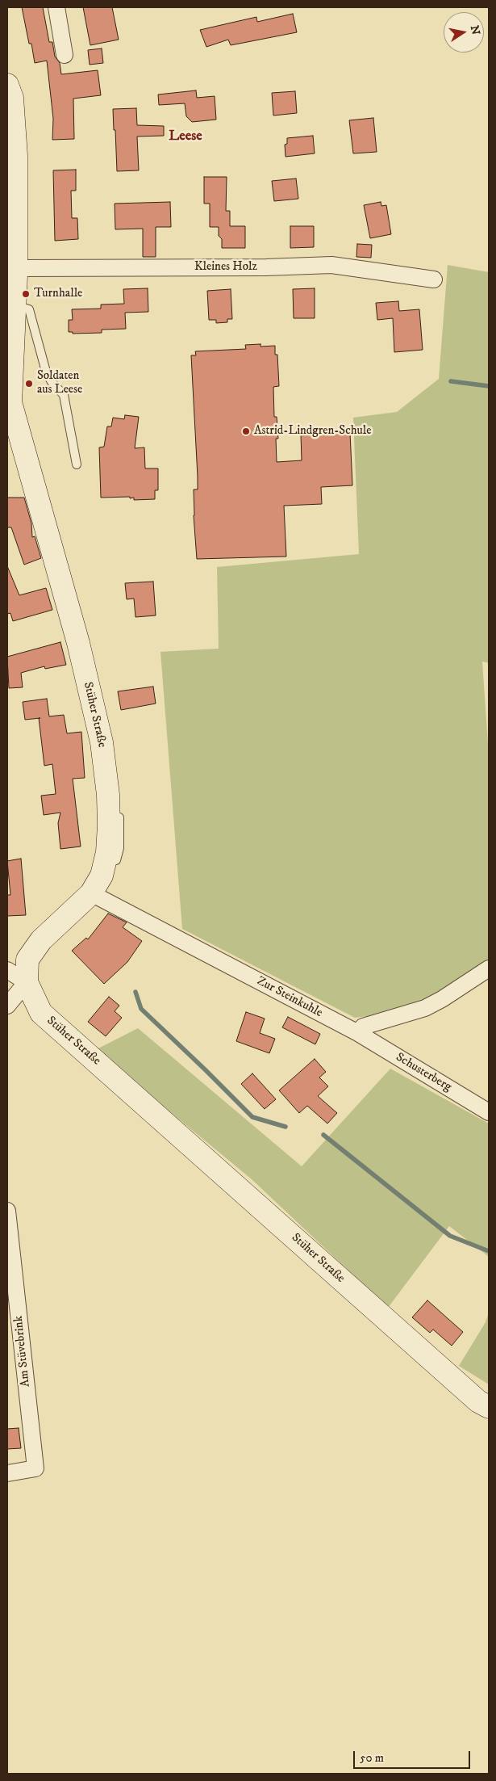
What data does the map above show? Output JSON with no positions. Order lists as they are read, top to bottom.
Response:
{
  "streets": {
    "main road": ["Stüher Straße"],
    "street": [
      "Kleines Holz",
      "Zur Steinkuhle",
      "Schusterberg",
      "Am Stüvebrink"
    ]
  },
  "crossings": [
    ["Kleines Holz", "Stüher Straße"],
    ["Stüher Straße", "Zur Steinkuhle"],
    ["Zur Steinkuhle", "Schusterberg"]
  ],
  "districts": ["Leese"],
  "places": ["Turnhalle", "Soldaten aus Leese", "Astrid-Lindgren-Schule"],
  "scale_bar": "50 m",
  "north": "right"
}
